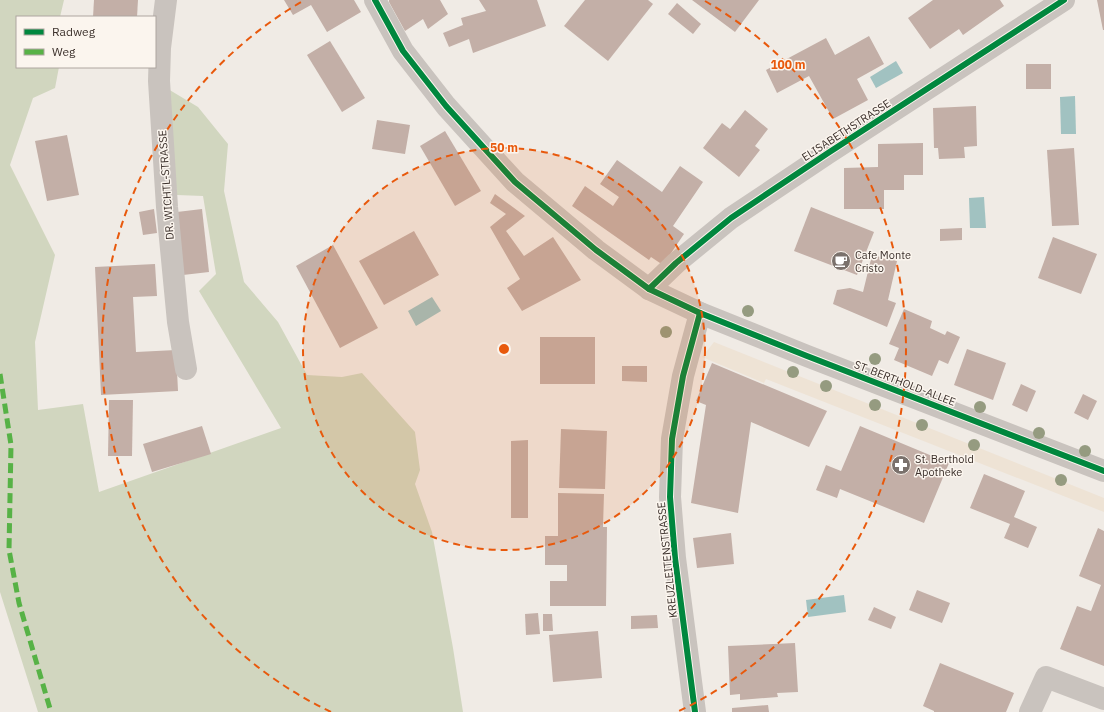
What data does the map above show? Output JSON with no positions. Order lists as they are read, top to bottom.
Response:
{
  "streets": {
    "street": [
      "ELISABETHSTRASSE",
      "DR. WICHTL-STRASSE",
      "ST. BERTHOLD-ALLEE",
      "KREUZLEITENSTRASSE"
    ]
  },
  "crossings": [
    ["ELISABETHSTRASSE", "ST. BERTHOLD-ALLEE"],
    ["ST. BERTHOLD-ALLEE", "KREUZLEITENSTRASSE"]
  ],
  "places": {
    "cafe": ["Cafe Monte Cristo"],
    "pharmacy": ["St. Berthold Apotheke"]
  },
  "legend": ["Radweg", "Weg"],
  "rings": ["100 m", "50 m"]
}
